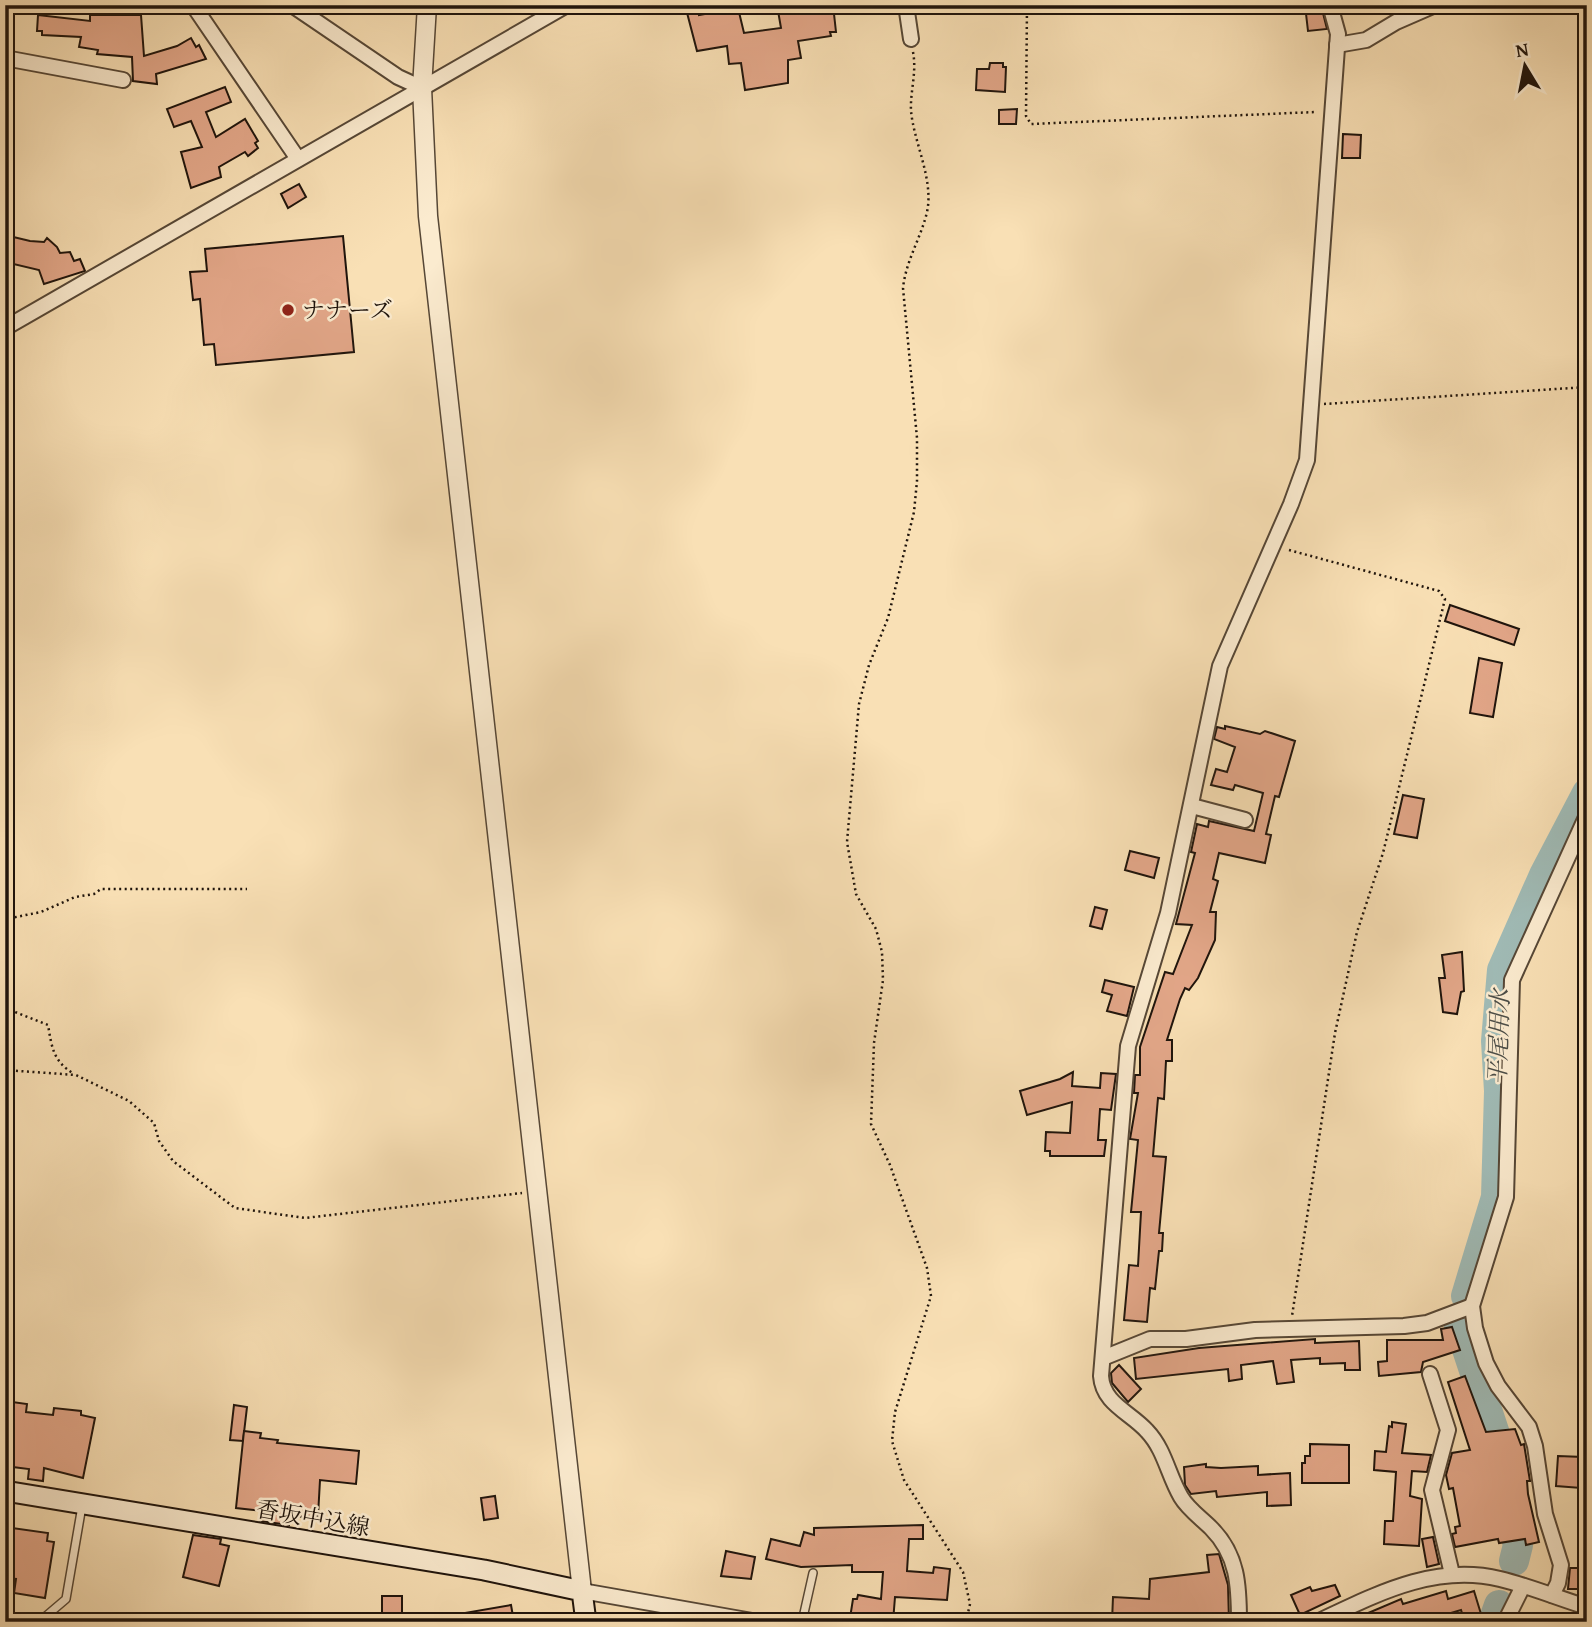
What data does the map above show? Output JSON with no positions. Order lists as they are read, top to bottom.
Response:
{
  "streets": {
    "main road": ["香坂中込線"]
  },
  "water": ["平尾用水"],
  "places": ["ナナーズ"],
  "north": "top"
}
